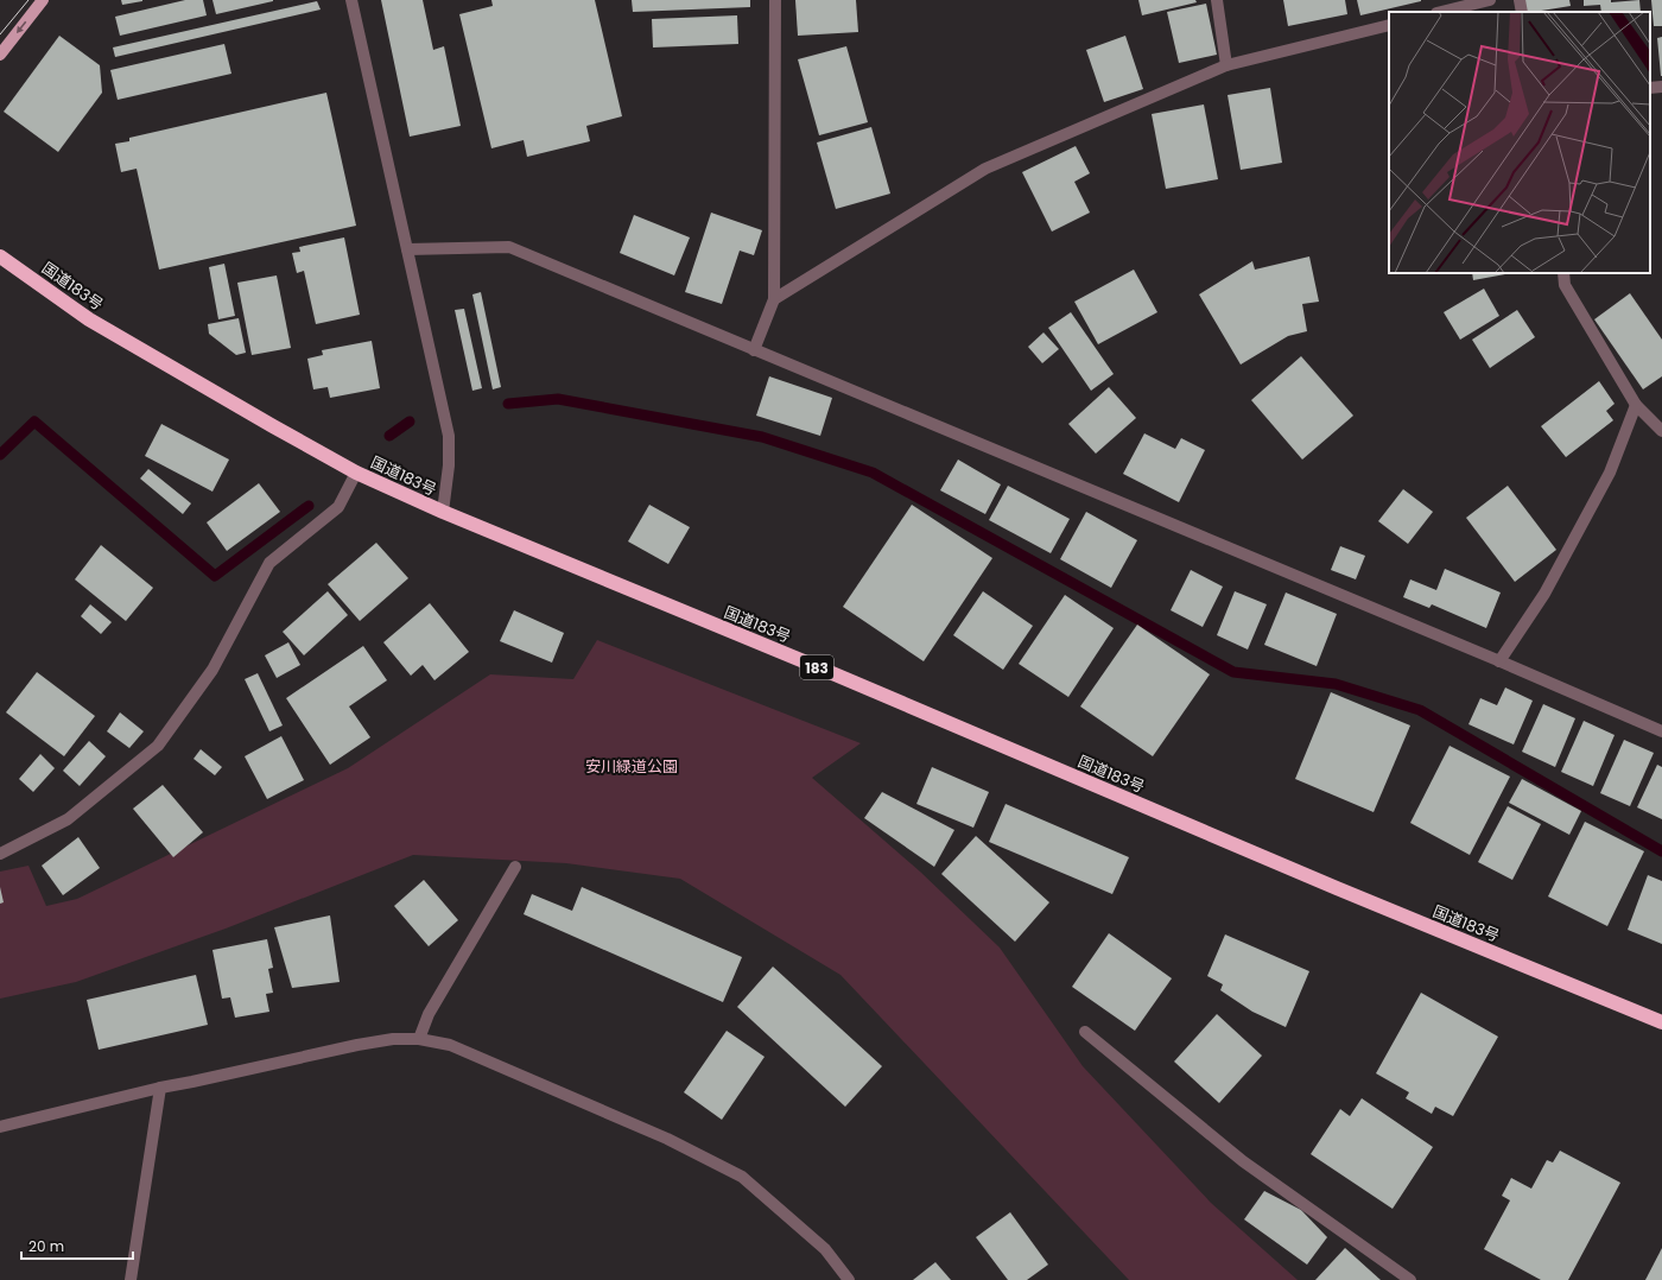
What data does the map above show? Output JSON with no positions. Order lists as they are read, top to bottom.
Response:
{
  "streets": {
    "highway": ["国道183号", "183"]
  },
  "parks": ["安川緑道公園"],
  "scale_bar": "20 m"
}
